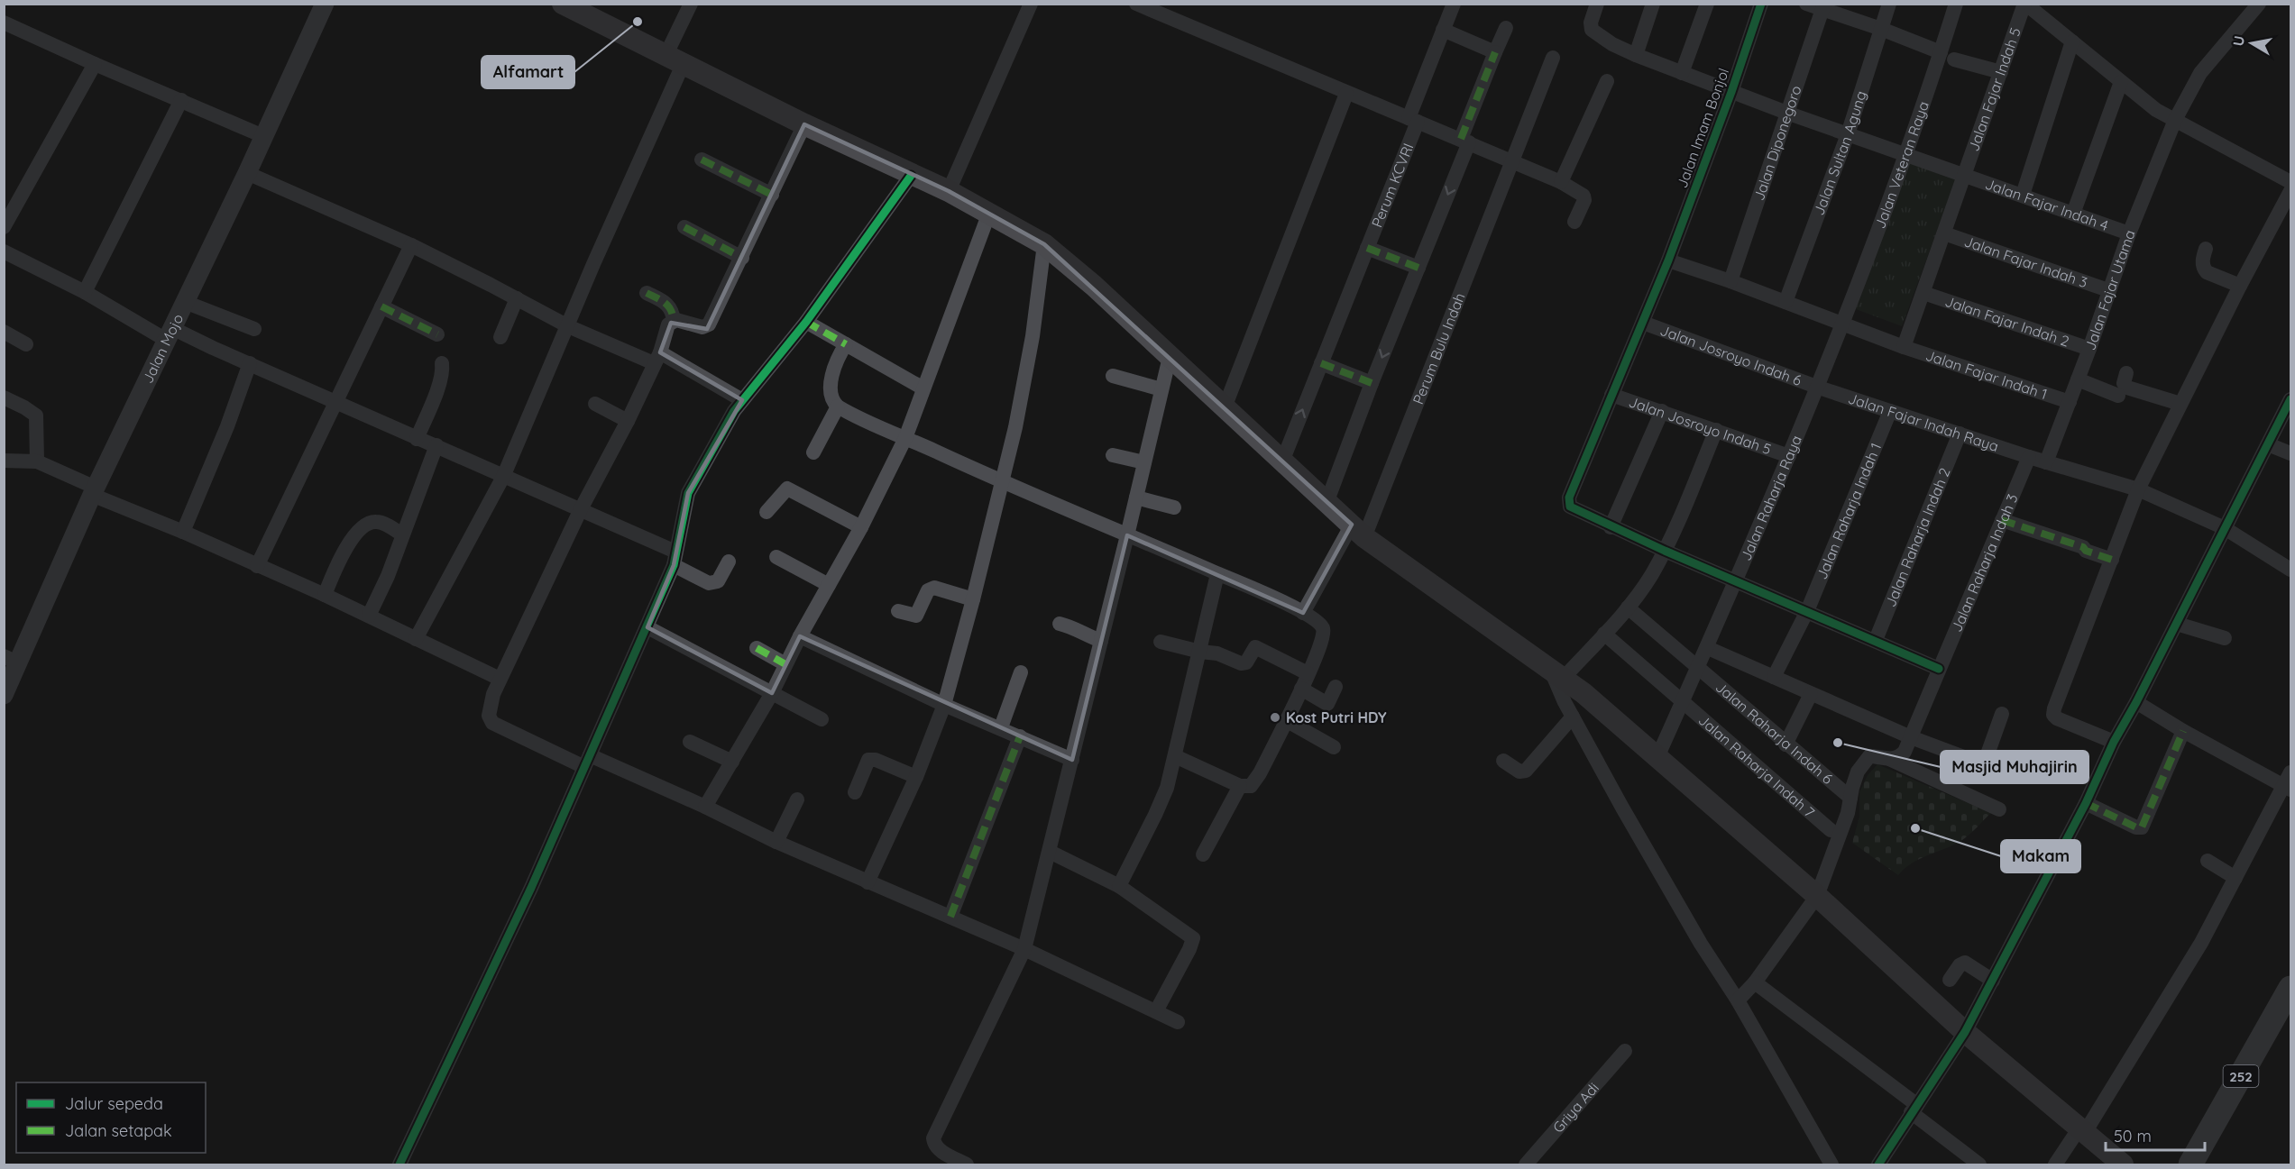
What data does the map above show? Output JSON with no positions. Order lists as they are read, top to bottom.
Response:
{
  "streets": {
    "main road": ["252"],
    "street": [
      "Jalan Fajar Indah 5",
      "Jalan Imam Bonjol",
      "Jalan Diponegoro",
      "Jalan Sultan Agung",
      "Jalan Veteran Raya",
      "Perum KCVRI",
      "Jalan Fajar Indah 4",
      "Jalan Fajar Indah 3",
      "Jalan Fajar Utama",
      "Jalan Fajar Indah 2",
      "Jalan Mojo",
      "Perum Bulu Indah",
      "Jalan Josroyo Indah 6",
      "Jalan Fajar Indah 1",
      "Jalan Fajar Indah Raya",
      "Jalan Josroyo Indah 5",
      "Jalan Raharja Raya",
      "Jalan Raharja Indah 1",
      "Jalan Raharja Indah 2",
      "Jalan Raharja Indah 3",
      "Jalan Raharja Indah 6",
      "Jalan Raharja Indah 7",
      "Griya Adi"
    ]
  },
  "crossings": [
    ["Jalan Fajar Indah 5", "Jalan Fajar Indah 4"],
    ["Jalan Fajar Indah 5", "Jalan Fajar Indah 3"],
    ["Jalan Fajar Indah 5", "Jalan Fajar Indah 2"],
    ["Jalan Fajar Indah 5", "Jalan Fajar Indah 1"],
    ["Jalan Imam Bonjol", "Jalan Fajar Indah 4"],
    ["Jalan Imam Bonjol", "Jalan Josroyo Indah 6"],
    ["Jalan Imam Bonjol", "Jalan Fajar Indah 1"],
    ["Jalan Imam Bonjol", "Jalan Josroyo Indah 5"],
    ["Jalan Diponegoro", "Jalan Fajar Indah 4"],
    ["Jalan Diponegoro", "Jalan Fajar Indah 1"],
    ["Jalan Sultan Agung", "Jalan Fajar Indah 4"],
    ["Jalan Sultan Agung", "Jalan Fajar Indah 1"],
    ["Jalan Veteran Raya", "Jalan Fajar Indah 4"],
    ["Jalan Veteran Raya", "Jalan Josroyo Indah 6"],
    ["Jalan Veteran Raya", "Jalan Fajar Indah 1"],
    ["Jalan Veteran Raya", "Jalan Fajar Indah Raya"],
    ["Jalan Veteran Raya", "Jalan Raharja Raya"],
    ["Jalan Fajar Indah 4", "Jalan Fajar Utama"],
    ["Jalan Fajar Indah 3", "Jalan Fajar Utama"],
    ["Jalan Fajar Utama", "Jalan Fajar Indah 2"],
    ["Jalan Fajar Utama", "Jalan Fajar Indah 1"],
    ["Jalan Fajar Utama", "Jalan Fajar Indah Raya"],
    ["Jalan Josroyo Indah 6", "Jalan Fajar Indah Raya"],
    ["Jalan Josroyo Indah 6", "Jalan Raharja Raya"],
    ["Jalan Fajar Indah Raya", "Jalan Raharja Raya"],
    ["Jalan Fajar Indah Raya", "Jalan Raharja Indah 1"],
    ["Jalan Fajar Indah Raya", "Jalan Raharja Indah 2"],
    ["Jalan Fajar Indah Raya", "Jalan Raharja Indah 3"],
    ["Jalan Josroyo Indah 5", "Jalan Raharja Raya"],
    ["Jalan Raharja Raya", "Jalan Raharja Indah 6"],
    ["Jalan Raharja Raya", "Jalan Raharja Indah 7"]
  ],
  "places": [
    "Alfamart",
    "Kost Putri HDY",
    "Masjid Muhajirin",
    "Makam"
  ],
  "legend": ["Jalur sepeda", "Jalan setapak"],
  "scale_bar": "50 m",
  "north": "left"
}
